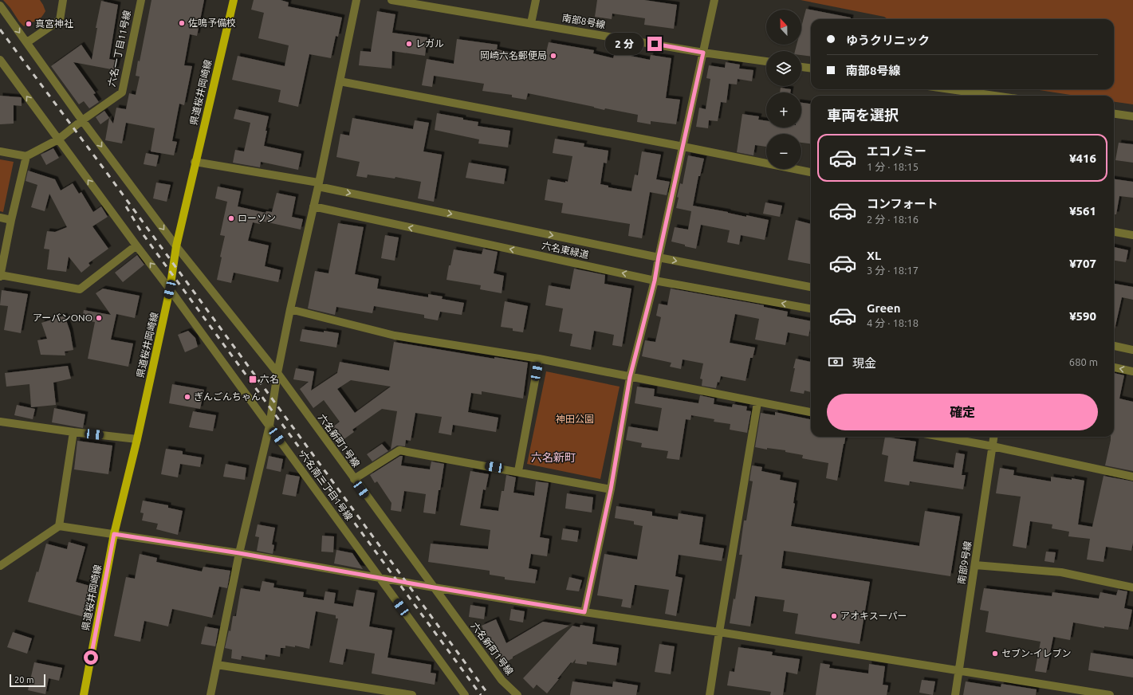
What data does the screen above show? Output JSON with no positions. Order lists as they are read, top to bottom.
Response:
{
  "streets": {
    "main road": ["県道桜井岡崎線"],
    "street": [
      "南部8号線",
      "六名一丁目11号線",
      "六名東緑道",
      "六名新町1号線",
      "六名南二丁目1号線",
      "南部9号線"
    ]
  },
  "crossings": [
    ["六名一丁目11号線", "六名新町1号線"],
    ["六名一丁目11号線", "六名南二丁目1号線"],
    ["県道桜井岡崎線", "六名東緑道"],
    ["県道桜井岡崎線", "六名新町1号線"],
    ["県道桜井岡崎線", "六名南二丁目1号線"]
  ],
  "one_way": ["六名南二丁目1号線"],
  "districts": ["六名新町"],
  "parks": ["神田公園"],
  "places": {
    "other": [
      "佐鳴予備校",
      "真宮神社",
      "レガル",
      "岡崎六名郵便局",
      "ローソン",
      "アーバンONO",
      "ぎんごんちゃん",
      "アオキスーパー",
      "セブン-イレブン"
    ],
    "transit": ["六名"]
  },
  "scale_bar": "20 m",
  "north": "top",
  "page": {
    "map_buttons": ["+", "−"],
    "banner": ["ゆうクリニック", "南部8号線"],
    "bubble": "2 分",
    "heading": "車両を選択",
    "list": [
      {
        "name": "エコノミー",
        "note": "1 分 · 18:15",
        "value": "¥416"
      },
      {
        "name": "コンフォート",
        "note": "2 分 · 18:16",
        "value": "¥561"
      },
      {
        "name": "XL",
        "note": "3 分 · 18:17",
        "value": "¥707"
      },
      {
        "name": "Green",
        "note": "4 分 · 18:18",
        "value": "¥590"
      }
    ],
    "pay": ["現金", "680 m"],
    "buttons": "確定",
    "scale": "20 m"
  }
}
